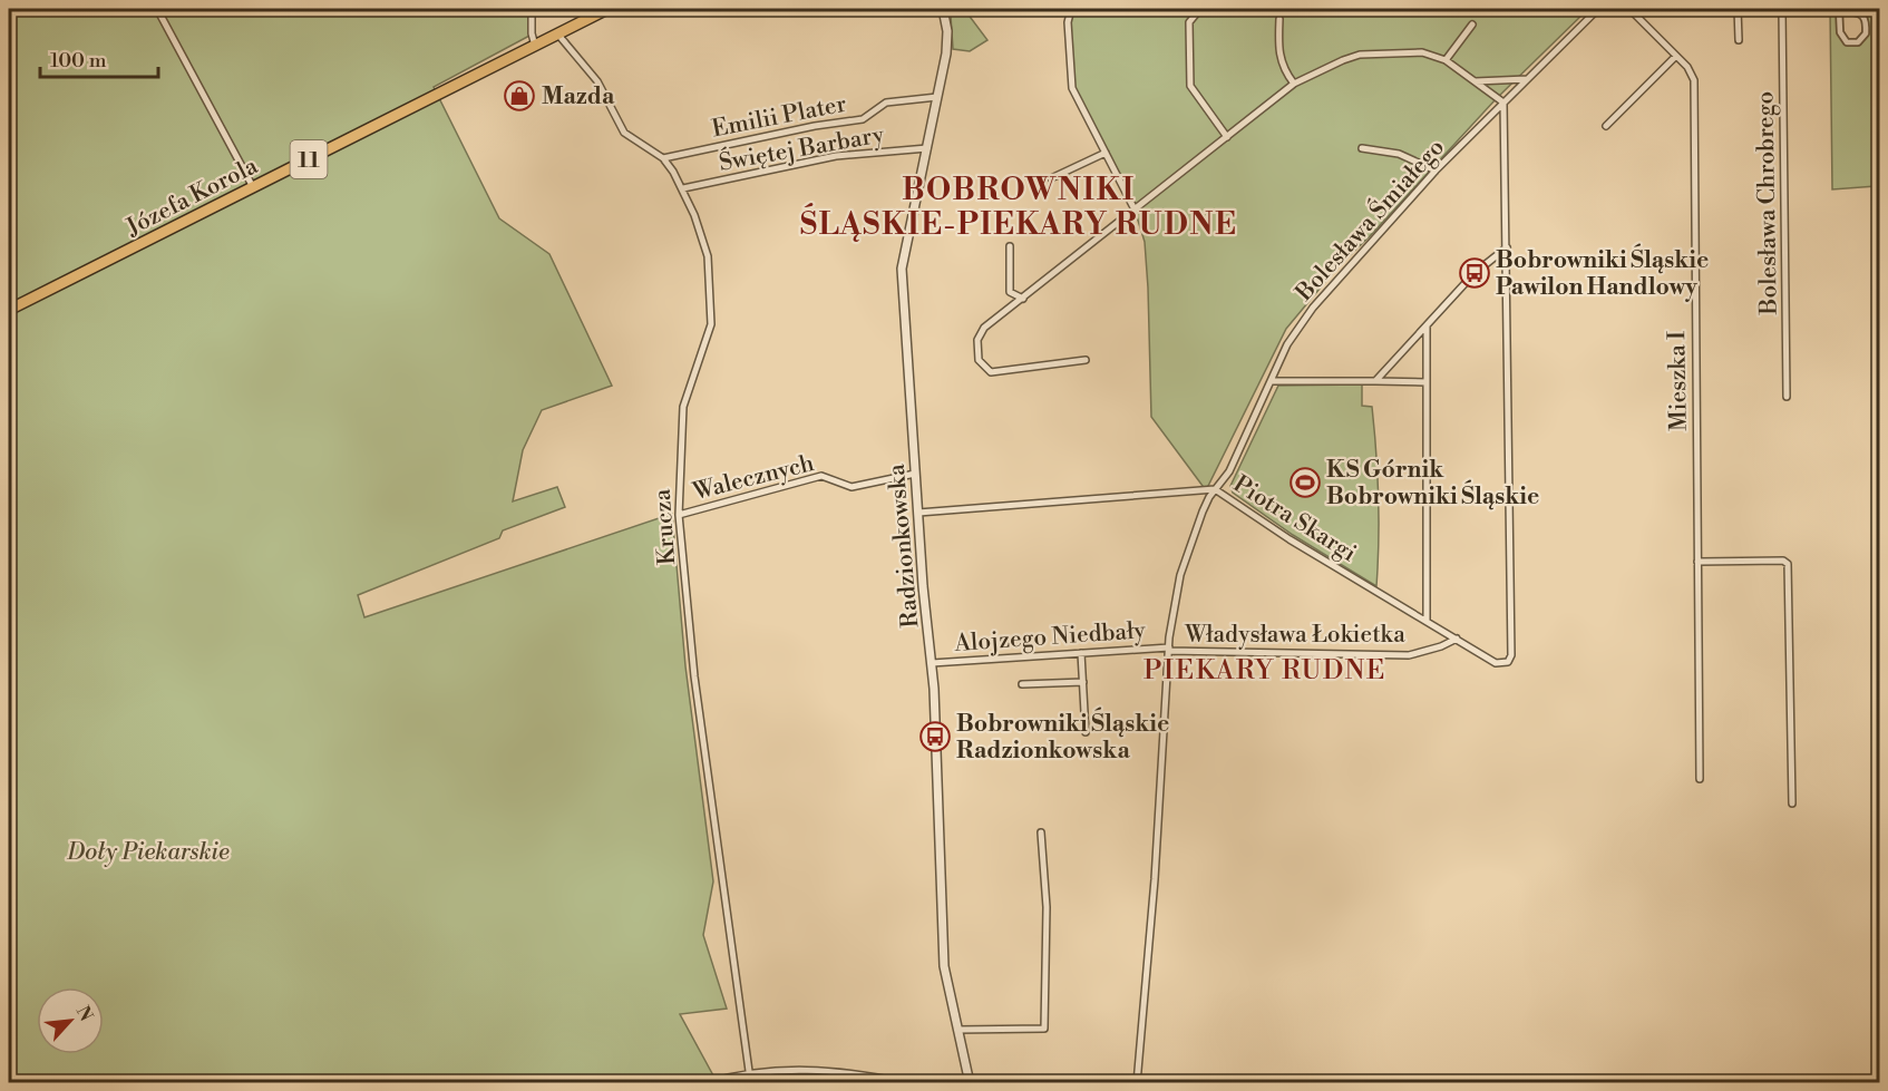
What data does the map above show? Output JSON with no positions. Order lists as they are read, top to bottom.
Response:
{
  "streets": {
    "highway": ["11", "Józefa Korola"],
    "street": [
      "Emilii Plater",
      "Świętej Barbary",
      "Bolesława Chrobrego",
      "Bolesława Śmiałego",
      "Mieszka I",
      "Walecznych",
      "Piotra Skargi",
      "Krucza",
      "Radzionkowska",
      "Władysława Łokietka",
      "Alojzego Niedbały"
    ]
  },
  "crossings": [
    ["Emilii Plater", "Krucza"],
    ["Emilii Plater", "Radzionkowska"],
    ["Świętej Barbary", "Krucza"],
    ["Świętej Barbary", "Radzionkowska"],
    ["Józefa Korola", "Krucza"],
    ["Bolesława Śmiałego", "Piotra Skargi"],
    ["Bolesława Śmiałego", "Władysława Łokietka"],
    ["Bolesława Śmiałego", "Alojzego Niedbały"],
    ["Walecznych", "Krucza"],
    ["Walecznych", "Radzionkowska"],
    ["Piotra Skargi", "Radzionkowska"],
    ["Piotra Skargi", "Władysława Łokietka"],
    ["Radzionkowska", "Alojzego Niedbały"],
    ["Władysława Łokietka", "Alojzego Niedbały"]
  ],
  "districts": ["BOBROWNIKI ŚLĄSKIE-PIEKARY RUDNE", "PIEKARY RUDNE"],
  "parks": ["Doły Piekarskie"],
  "places": {
    "shop": ["Mazda"],
    "bus stop": ["Bobrowniki Śląskie Pawilon Handlowy", "Bobrowniki Śląskie Radzionkowska"],
    "sports": ["KS Górnik Bobrowniki Śląskie"]
  },
  "scale_bar": "100 m",
  "north": "top right"
}
